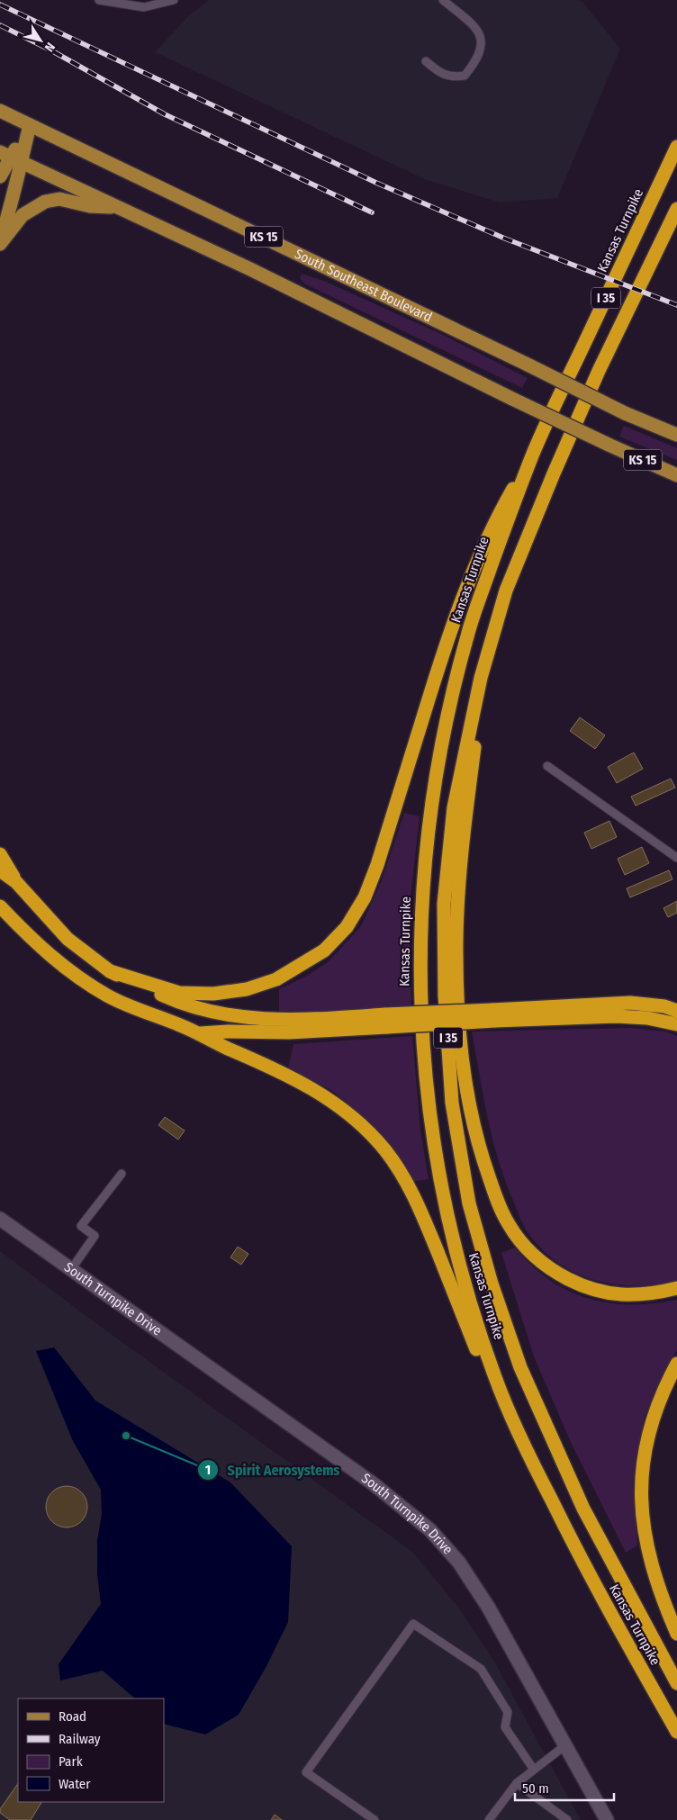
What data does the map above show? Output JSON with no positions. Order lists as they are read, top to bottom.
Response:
{
  "streets": {
    "highway": ["Kansas Turnpike", "I 35"],
    "main road": ["KS 15", "South Southeast Boulevard"],
    "street": ["South Turnpike Drive"]
  },
  "places": ["Spirit Aerosystems"],
  "legend": [
    "Road",
    "Railway",
    "Park",
    "Water"
  ],
  "scale_bar": "50 m",
  "north": "bottom right"
}
